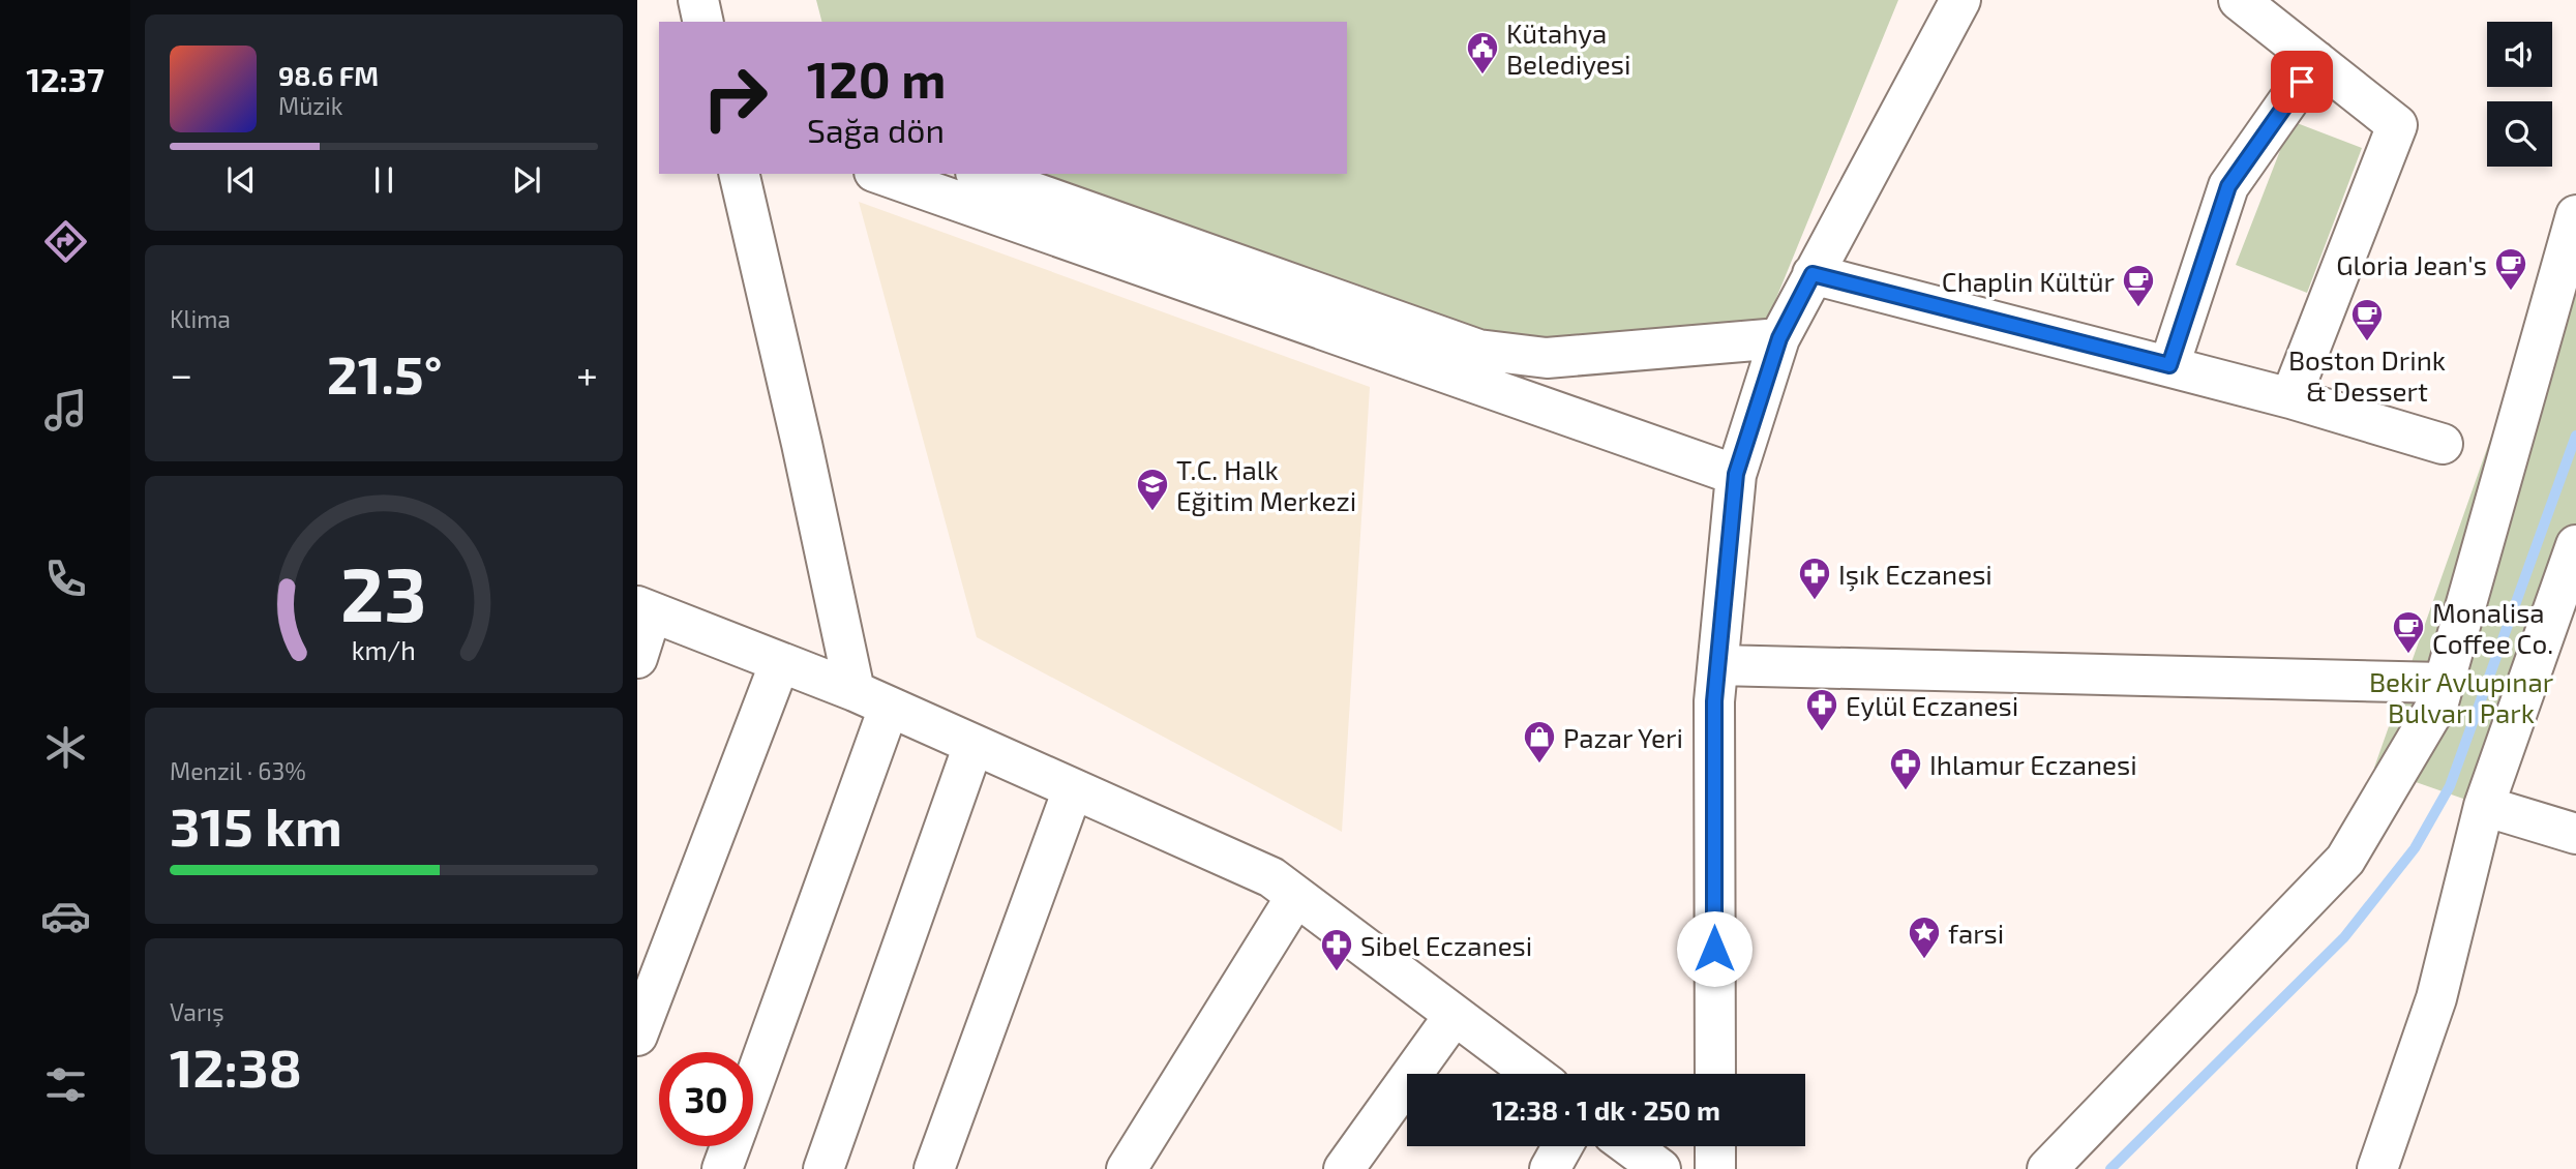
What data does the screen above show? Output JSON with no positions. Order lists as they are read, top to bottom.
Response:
{
  "parks": ["Bekir Avlupınar Bulvarı Park"],
  "places": {
    "public building": ["Kütahya Belediyesi"],
    "cafe": [
      "Gloria Jean's",
      "Chaplin Kültür",
      "Boston Drink & Dessert",
      "Monalisa Coffee Co."
    ],
    "school or university": ["T.C. Halk Eğitim Merkezi"],
    "pharmacy": [
      "Işık Eczanesi",
      "Eylül Eczanesi",
      "Ihlamur Eczanesi",
      "Sibel Eczanesi"
    ],
    "shop": ["Pazar Yeri"],
    "place": ["farsi"]
  },
  "page": {
    "tabs": "12:37",
    "turn": ["120 m", "Sağa dön"],
    "song": ["98.6 FM", "Müzik"],
    "tile": [
      "Klima",
      ["Menzil · 63%", "315 km"],
      ["Varış", "12:38"]
    ],
    "heat": ["−", "21.5°", "+"],
    "limit": "30",
    "trip": "12:38 · 1 dk · 250 m",
    "gauge": ["23", "km/h"]
  }
}
